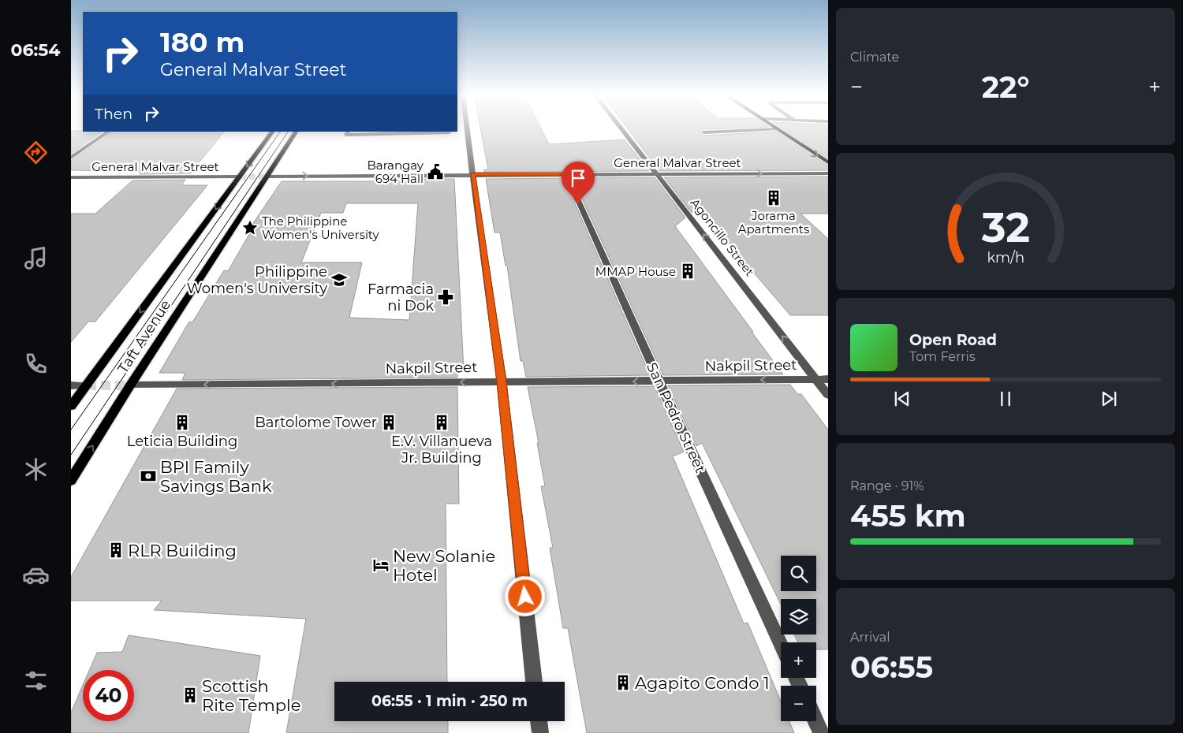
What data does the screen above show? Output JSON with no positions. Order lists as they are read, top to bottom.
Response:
{
  "streets": {
    "main road": ["Taft Avenue"],
    "street": [
      "General Malvar Street",
      "Agoncillo Street",
      "Nakpil Street",
      "San Pedro Street"
    ]
  },
  "crossings": [
    ["General Malvar Street", "Agoncillo Street"],
    ["General Malvar Street", "Taft Avenue"],
    ["General Malvar Street", "San Pedro Street"],
    ["Agoncillo Street", "Nakpil Street"],
    ["Taft Avenue", "Nakpil Street"],
    ["Nakpil Street", "San Pedro Street"]
  ],
  "one_way": ["Agoncillo Street", "Nakpil Street"],
  "places": {
    "public building": ["Barangay 694 Hall"],
    "building": [
      "Jorama Apartments",
      "MMAP House",
      "Leticia Building",
      "Bartolome Tower",
      "E.V. Villanueva Jr. Building",
      "RLR Building",
      "Agapito Condo 1",
      "Scottish Rite Temple"
    ],
    "place": ["The Philippine Women's University"],
    "school or university": ["Philippine Women's University"],
    "pharmacy": ["Farmacia ni Dok"],
    "bank": ["BPI Family Savings Bank"],
    "hotel": ["New Solanie Hotel"]
  },
  "page": {
    "tabs": "06:54",
    "tile": [
      "Climate",
      ["Range · 91%", "455 km"],
      ["Arrival", "06:55"]
    ],
    "turn": ["180 m", "General Malvar Street"],
    "heat": ["−", "22°", "+"],
    "then": "Then",
    "song": ["Open Road", "Tom Ferris"],
    "map_buttons": ["+", "−"],
    "limit": "40",
    "trip": "06:55 · 1 min · 250 m",
    "gauge": ["32", "km/h"]
  }
}
